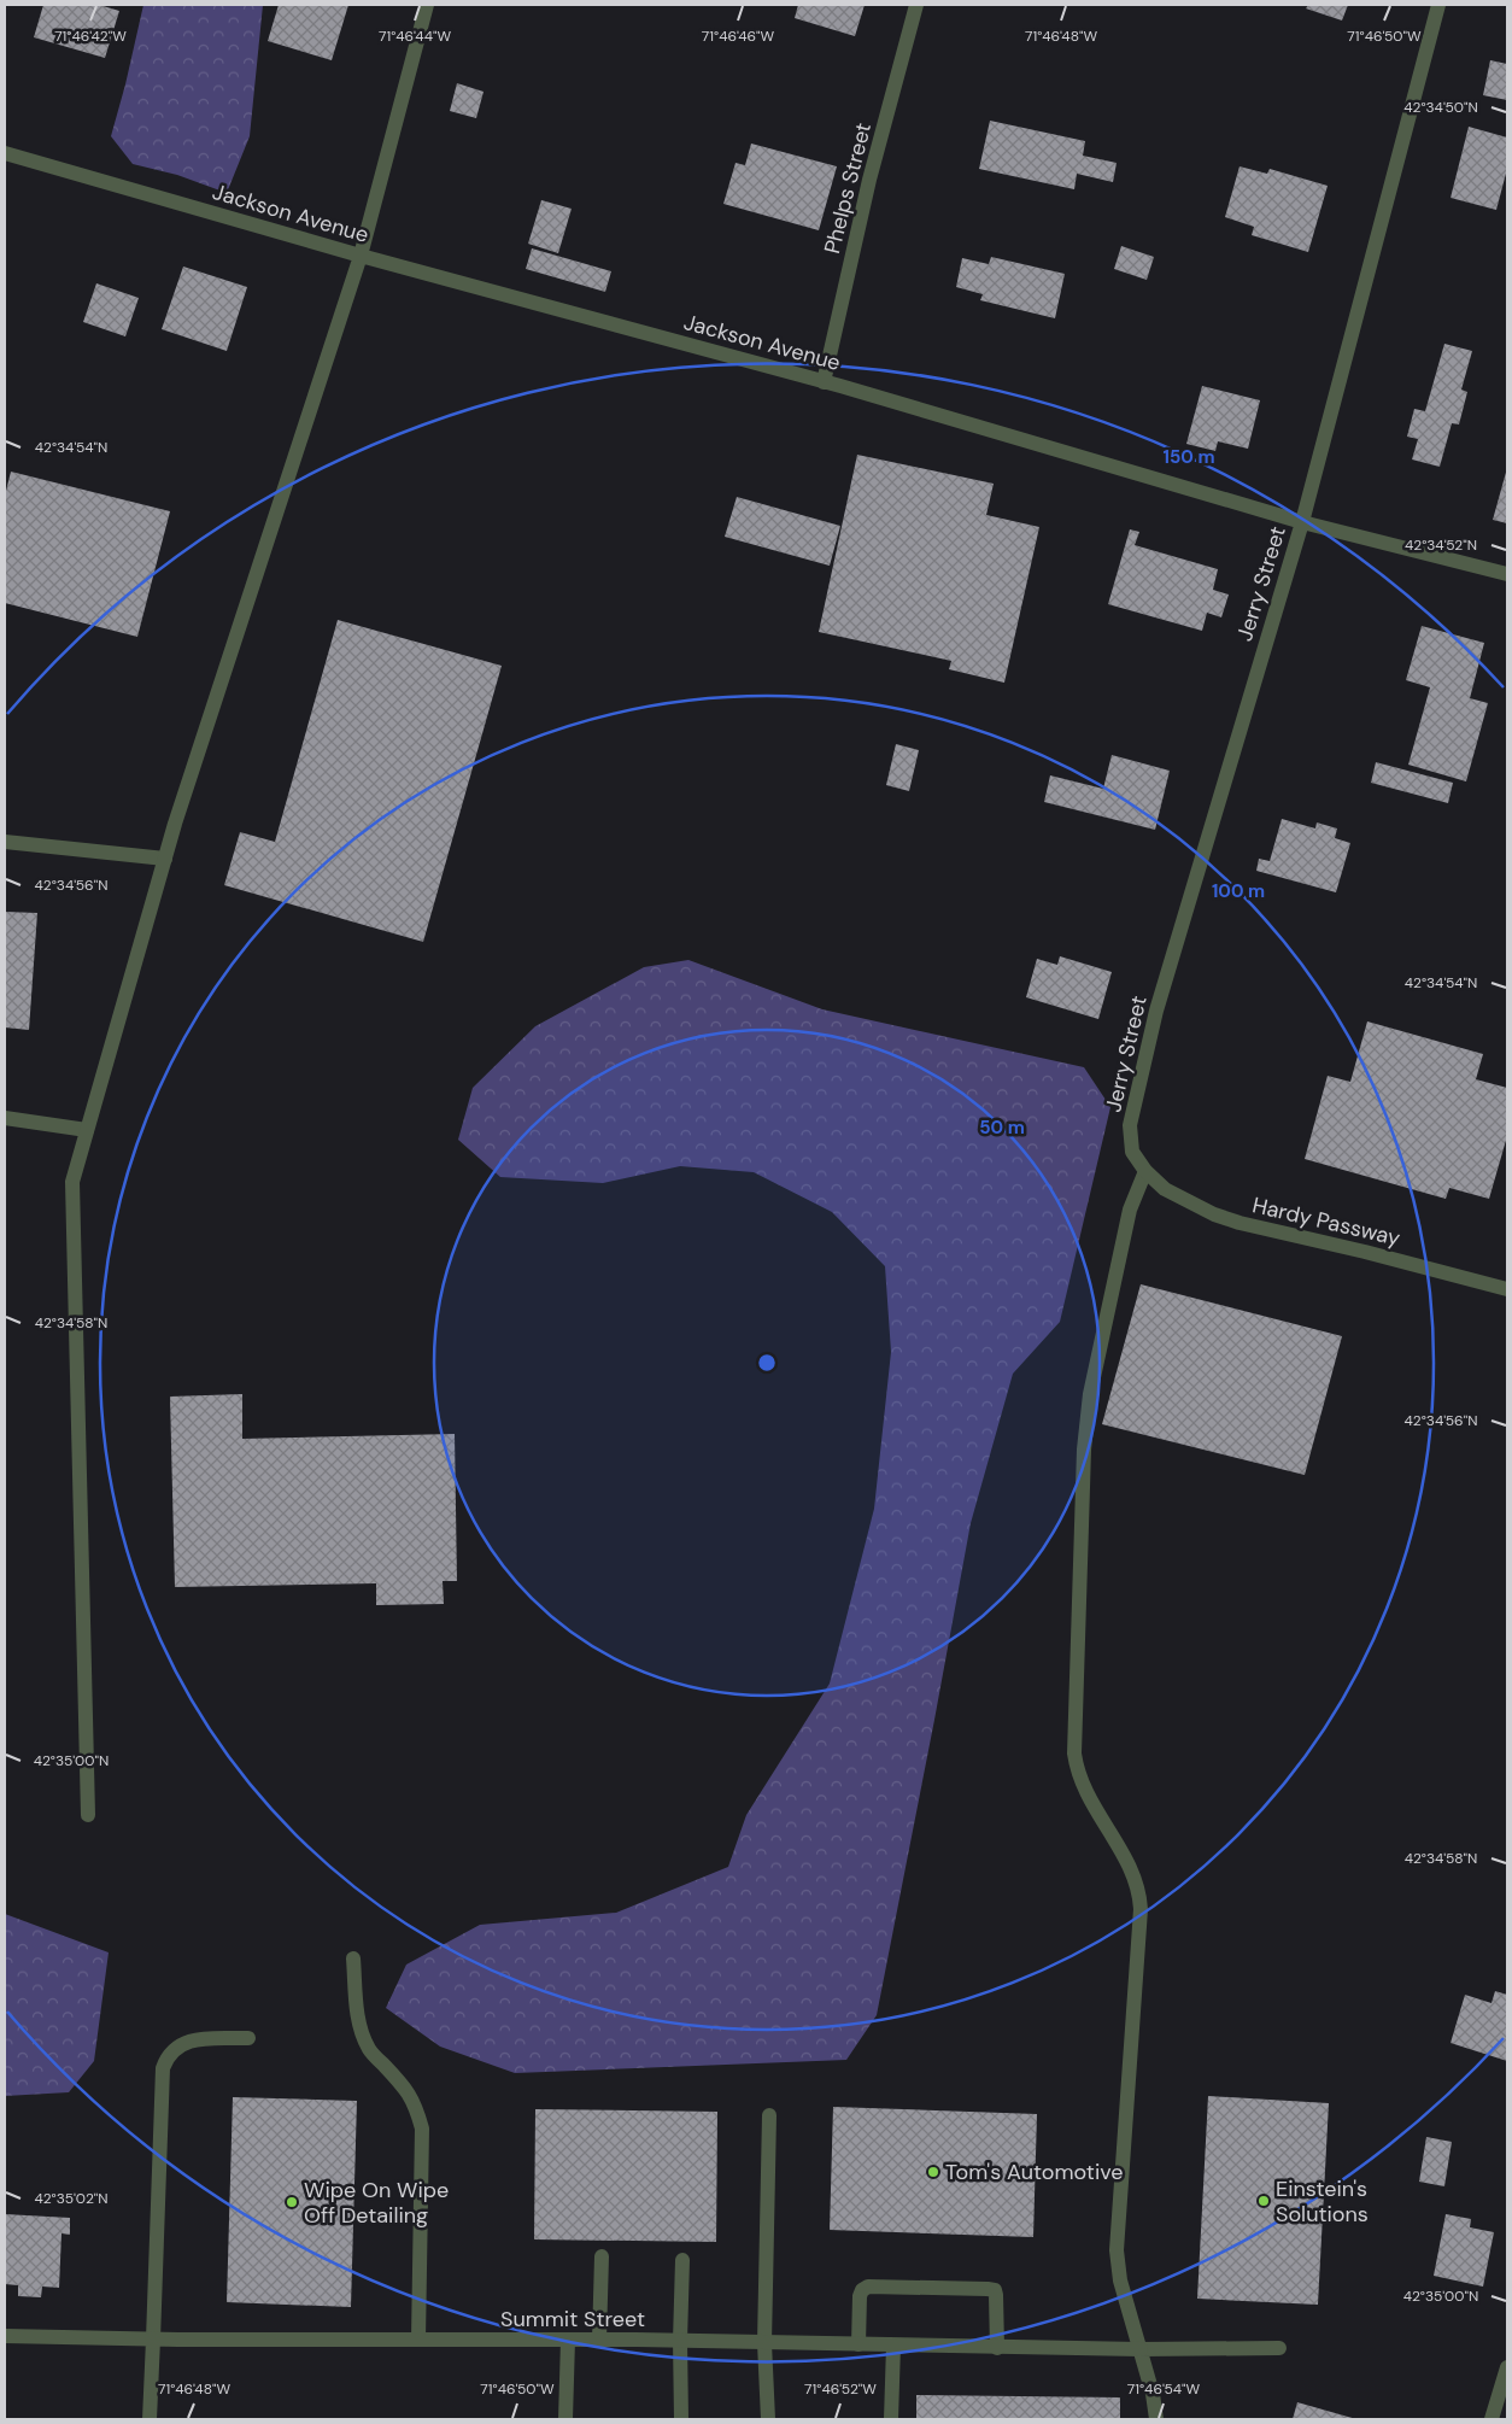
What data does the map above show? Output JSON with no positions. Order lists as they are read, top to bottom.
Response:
{
  "streets": {
    "street": [
      "Phelps Street",
      "Jackson Avenue",
      "Jerry Street",
      "Hardy Passway",
      "Summit Street"
    ]
  },
  "crossings": [
    ["Phelps Street", "Jackson Avenue"],
    ["Jackson Avenue", "Jerry Street"],
    ["Jerry Street", "Hardy Passway"]
  ],
  "places": ["Tom's Automotive", "Einstein's Solutions", "Wipe On Wipe Off Detailing"],
  "coordinates": [
    "71°46'50\"W",
    "71°46'42\"W",
    "71°46'44\"W",
    "71°46'46\"W",
    "71°46'48\"W",
    "42°34'50\"N",
    "42°34'54\"N",
    "42°34'52\"N",
    "42°34'56\"N",
    "42°34'58\"N",
    "42°35'00\"N",
    "42°35'02\"N",
    "71°46'52\"W",
    "71°46'54\"W"
  ],
  "rings": ["150 m", "100 m", "50 m"]
}
